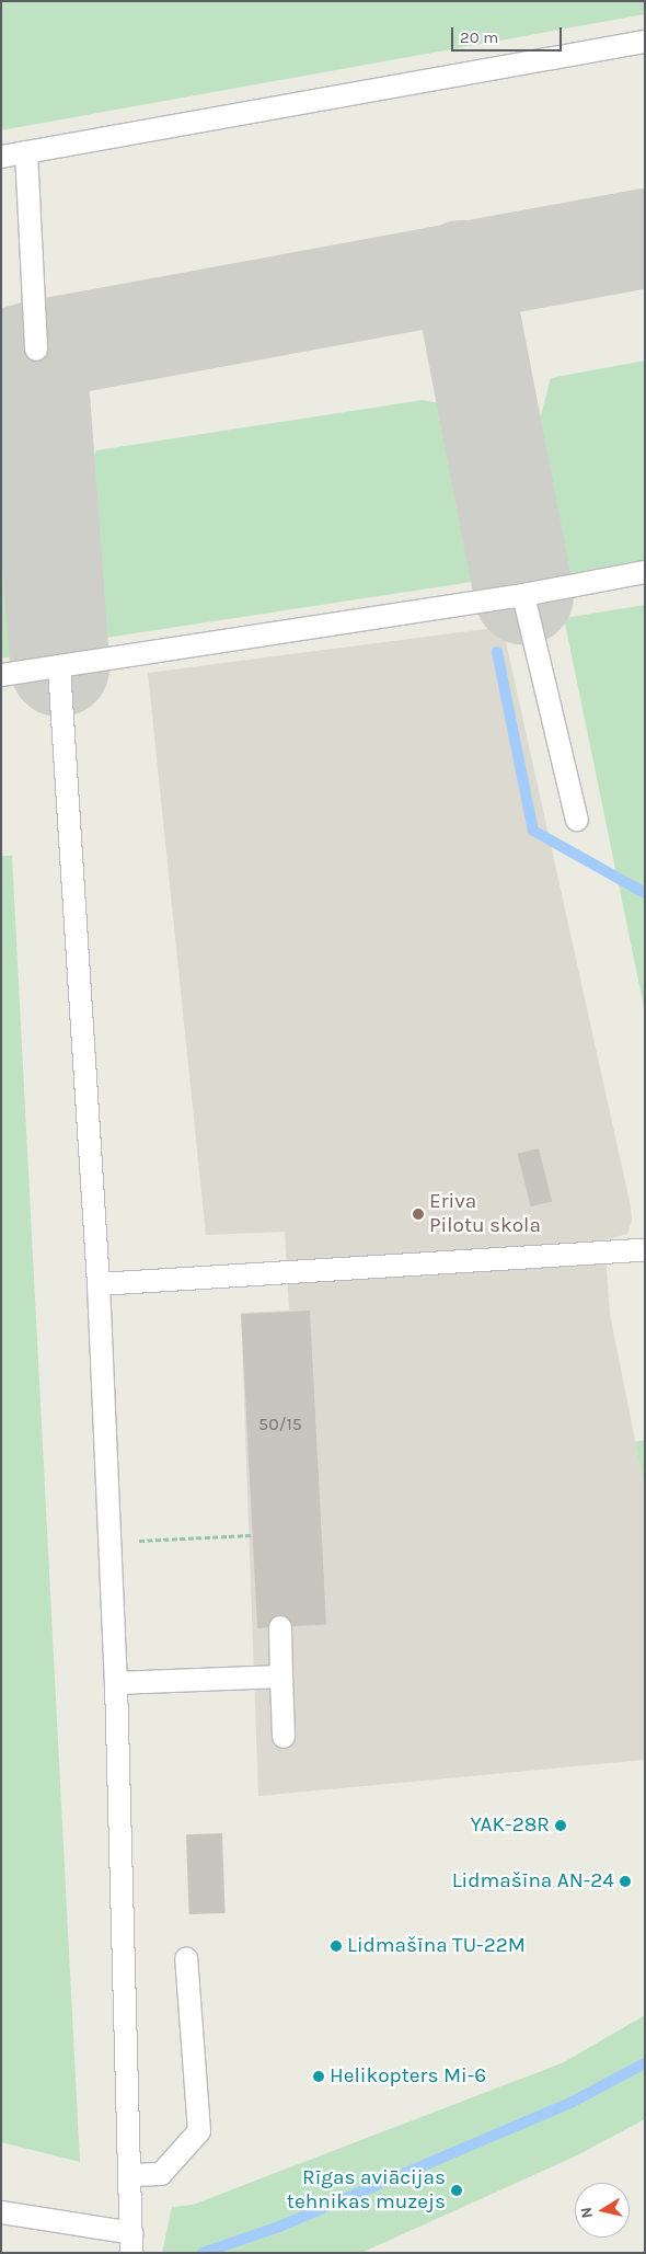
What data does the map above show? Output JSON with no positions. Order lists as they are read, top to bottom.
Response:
{
  "places": [
    "Eriva Pilotu skola",
    "YAK-28R",
    "Lidmašīna AN-24",
    "Lidmašīna TU-22M",
    "Helikopters Mi-6",
    "Rīgas aviācijas tehnikas muzejs"
  ],
  "house_numbers": ["50/15"],
  "scale_bar": "20 m",
  "north": "left"
}
